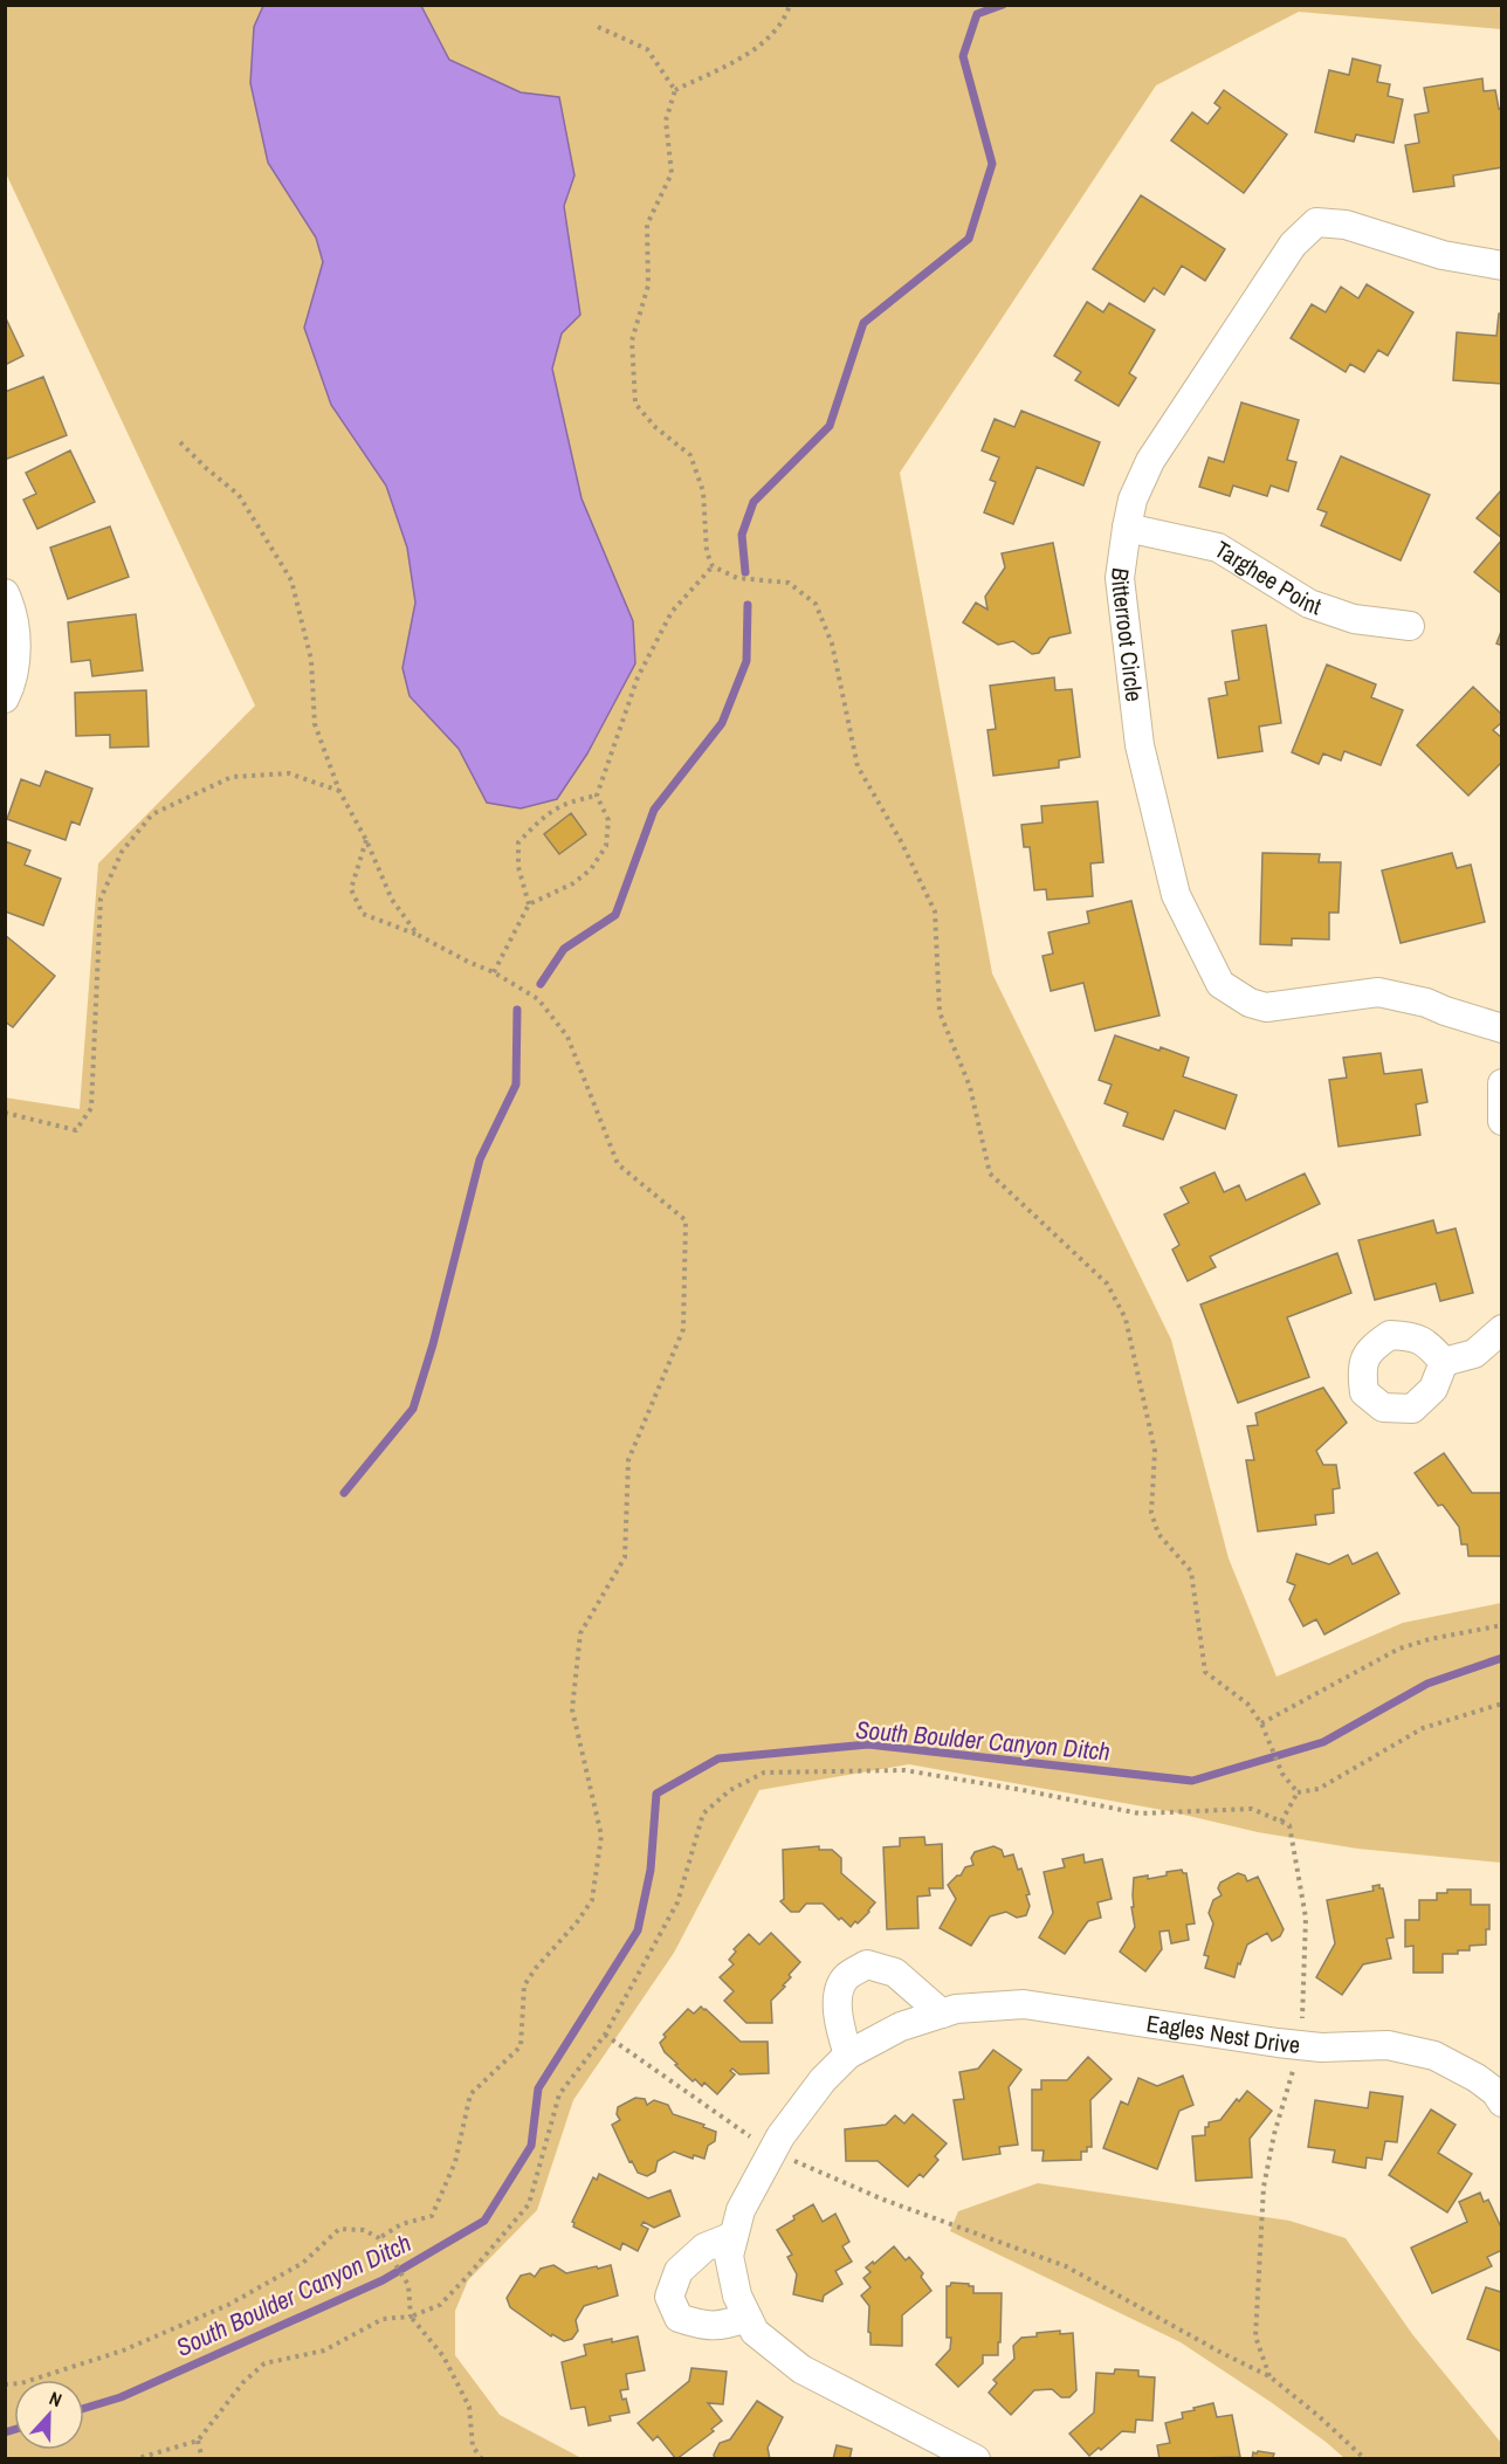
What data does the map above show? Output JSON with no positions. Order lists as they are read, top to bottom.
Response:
{
  "streets": {
    "street": ["Targhee Point", "Bitterroot Circle", "Eagles Nest Drive"]
  },
  "crossings": [
    ["Targhee Point", "Bitterroot Circle"]
  ],
  "water": ["South Boulder Canyon Ditch"],
  "north": "top"
}
